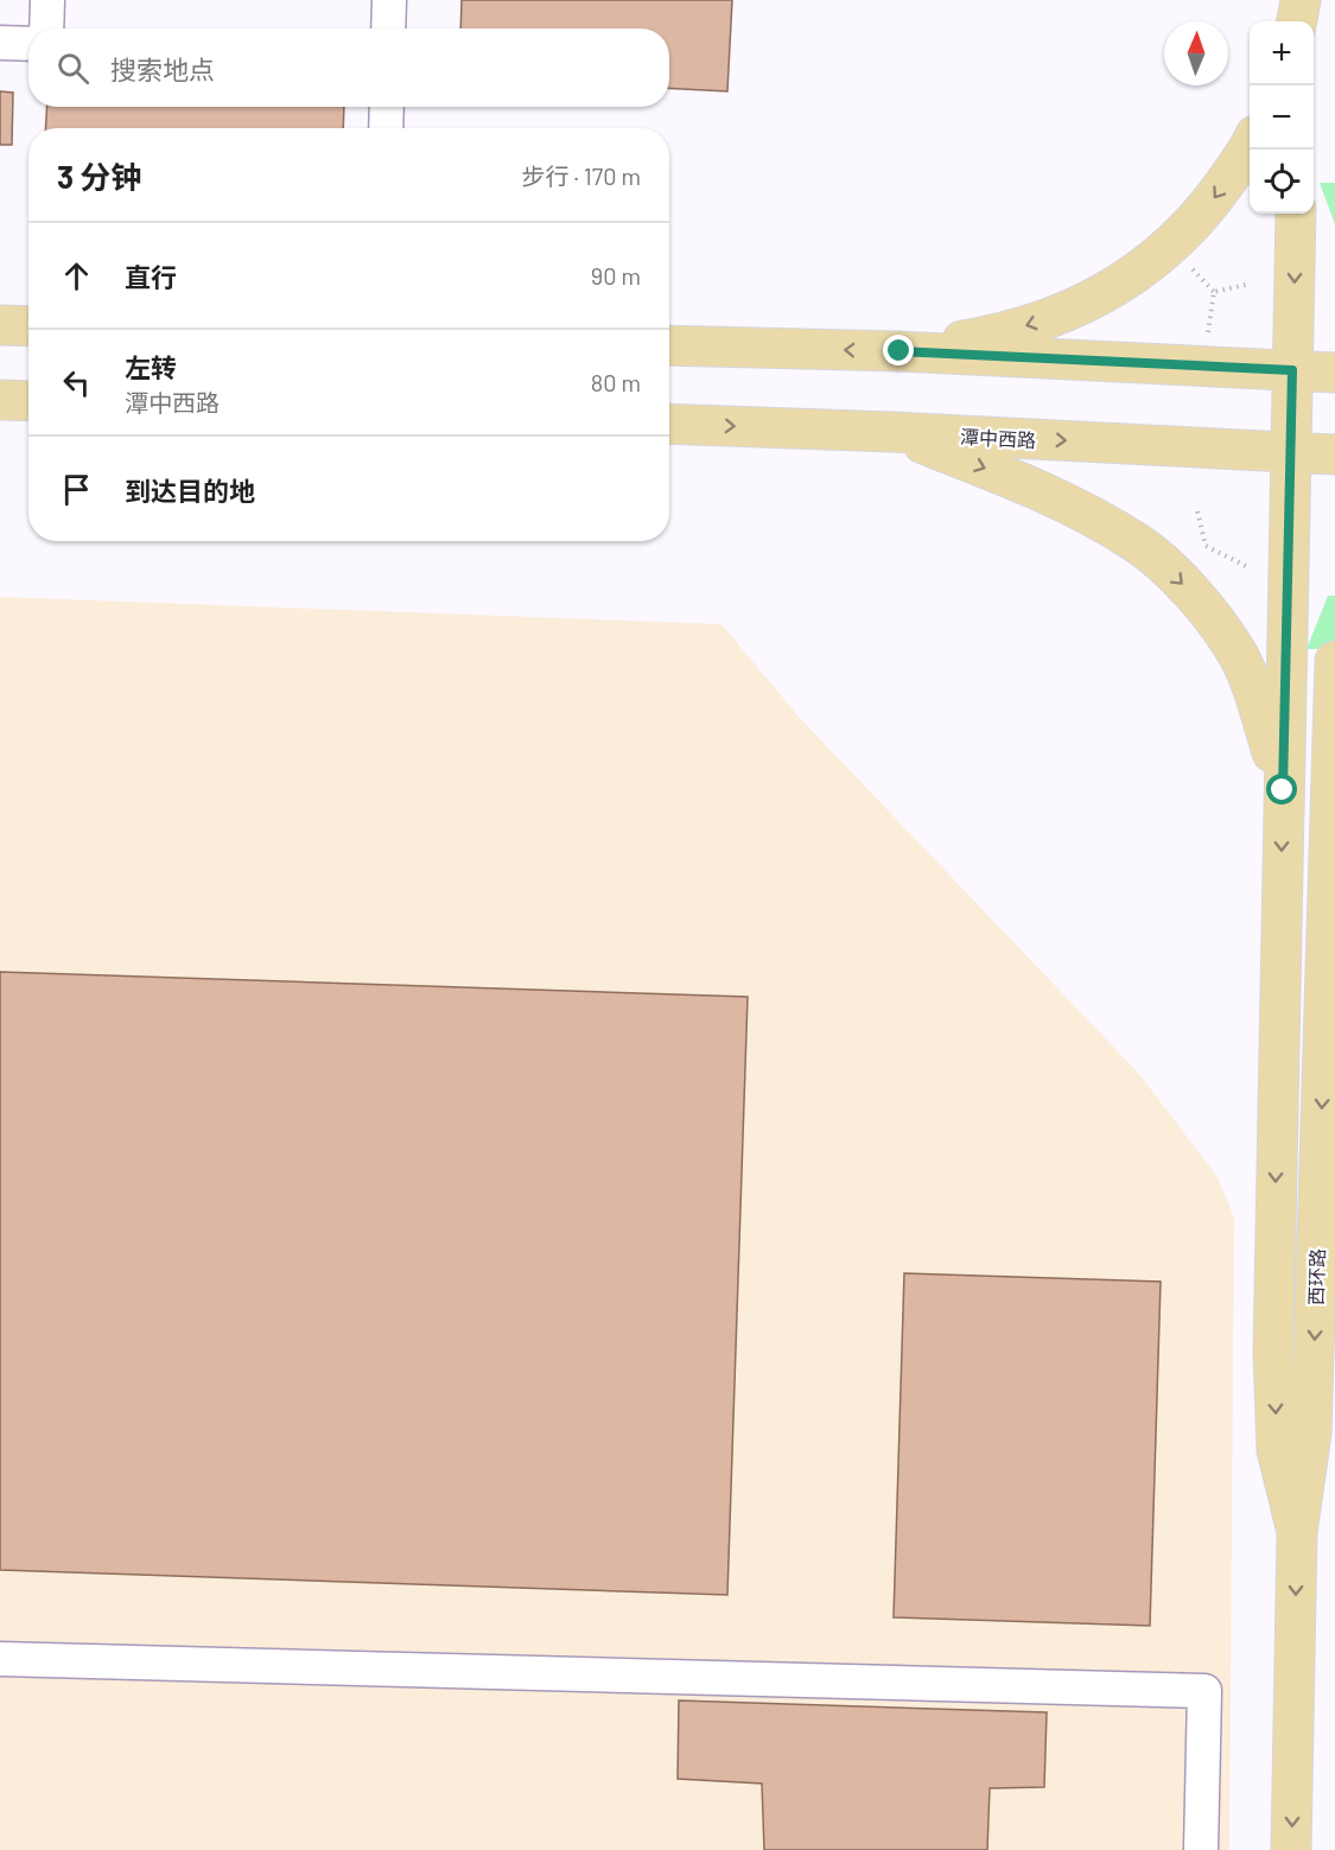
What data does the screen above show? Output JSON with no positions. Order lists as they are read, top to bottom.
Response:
{
  "streets": {
    "main road": ["潭中西路", "西环路"]
  },
  "north": "top",
  "page": {
    "map_buttons": ["+", "−"],
    "search": "搜索地点",
    "heading": ["3 分钟", "步行 · 170 m"],
    "list": [
      ["直行", "90 m"],
      ["左转", "潭中西路", "80 m"],
      "到达目的地"
    ]
  }
}
